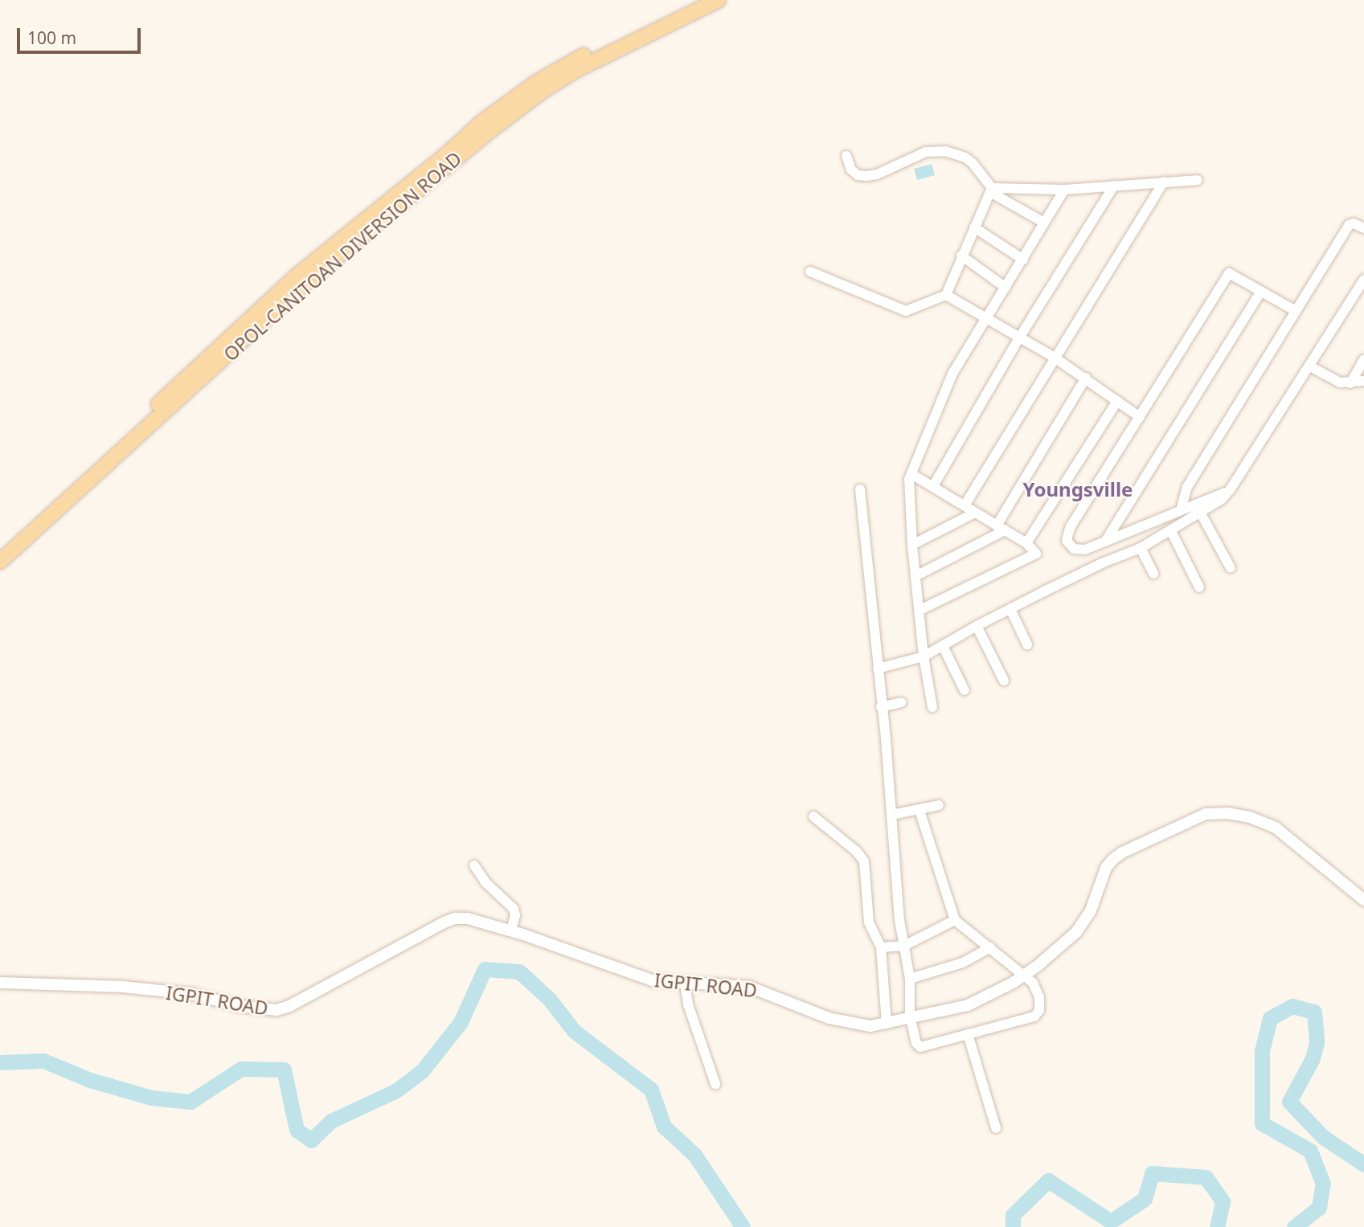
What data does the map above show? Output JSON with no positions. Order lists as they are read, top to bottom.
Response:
{
  "streets": {
    "main road": ["OPOL-CANITOAN DIVERSION ROAD"],
    "street": ["IGPIT ROAD"]
  },
  "districts": ["Youngsville"],
  "scale_bar": "100 m"
}
